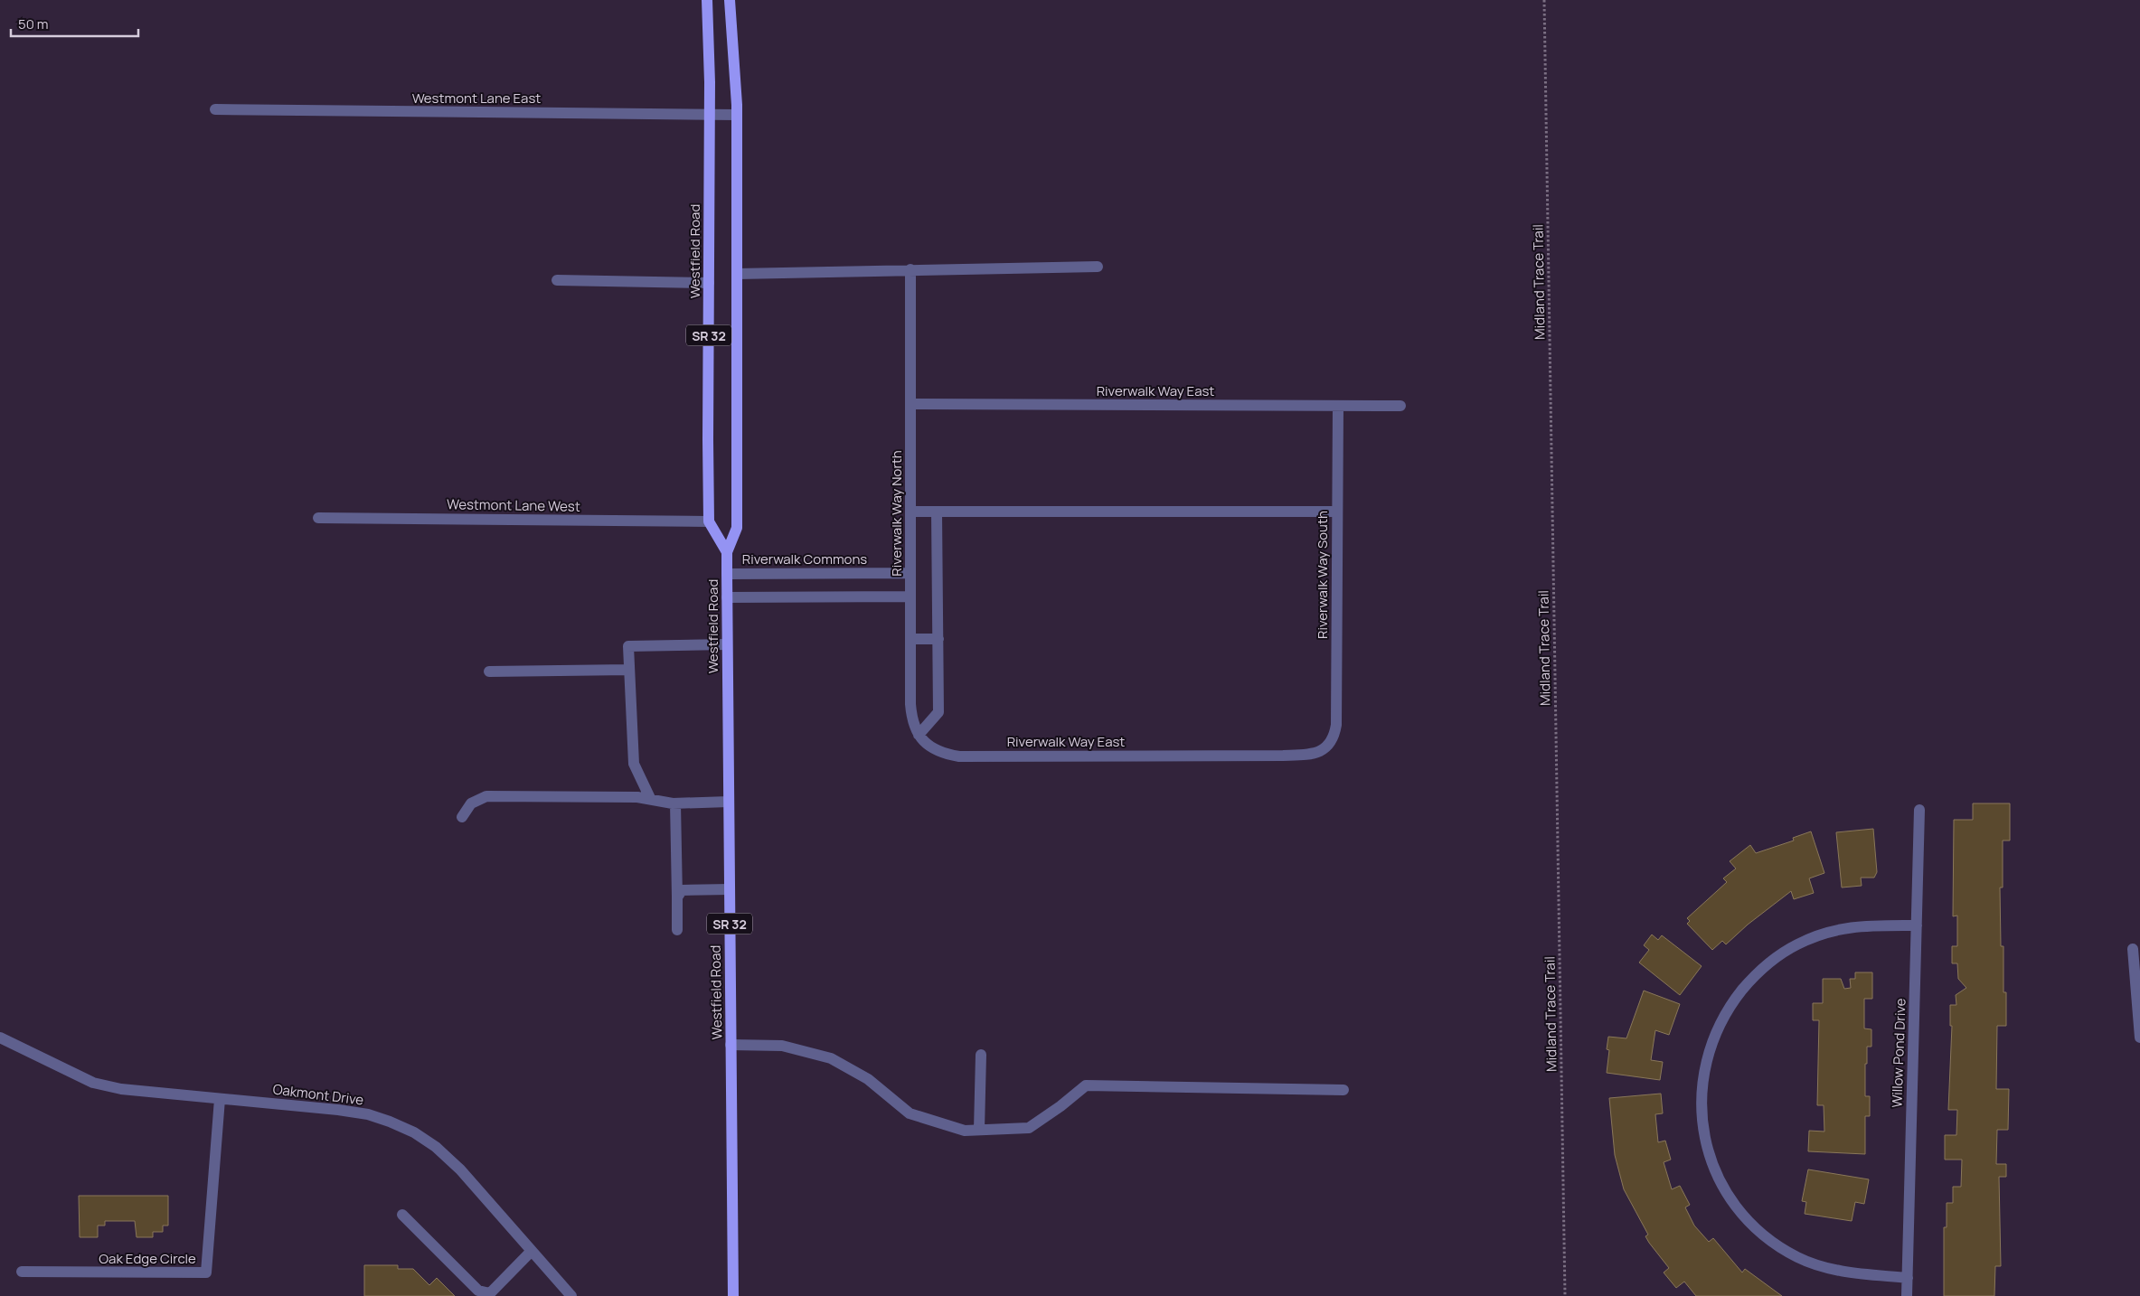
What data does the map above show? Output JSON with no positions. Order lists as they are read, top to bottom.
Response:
{
  "streets": {
    "main road": ["Westfield Road", "SR 32"],
    "street": [
      "Westmont Lane East",
      "Riverwalk Way East",
      "Westmont Lane West",
      "Riverwalk Way North",
      "Riverwalk Commons",
      "Riverwalk Way South",
      "Willow Pond Drive",
      "Oakmont Drive",
      "Oak Edge Circle"
    ],
    "path": ["Midland Trace Trail"]
  },
  "crossings": [
    ["Westmont Lane East", "Westfield Road"],
    ["Westfield Road", "Westmont Lane West"],
    ["Westfield Road", "Riverwalk Commons"],
    ["Riverwalk Way East", "Riverwalk Way North"],
    ["Riverwalk Way East", "Riverwalk Way South"],
    ["Riverwalk Way North", "Riverwalk Commons"],
    ["Oakmont Drive", "Oak Edge Circle"]
  ],
  "scale_bar": "50 m"
}
